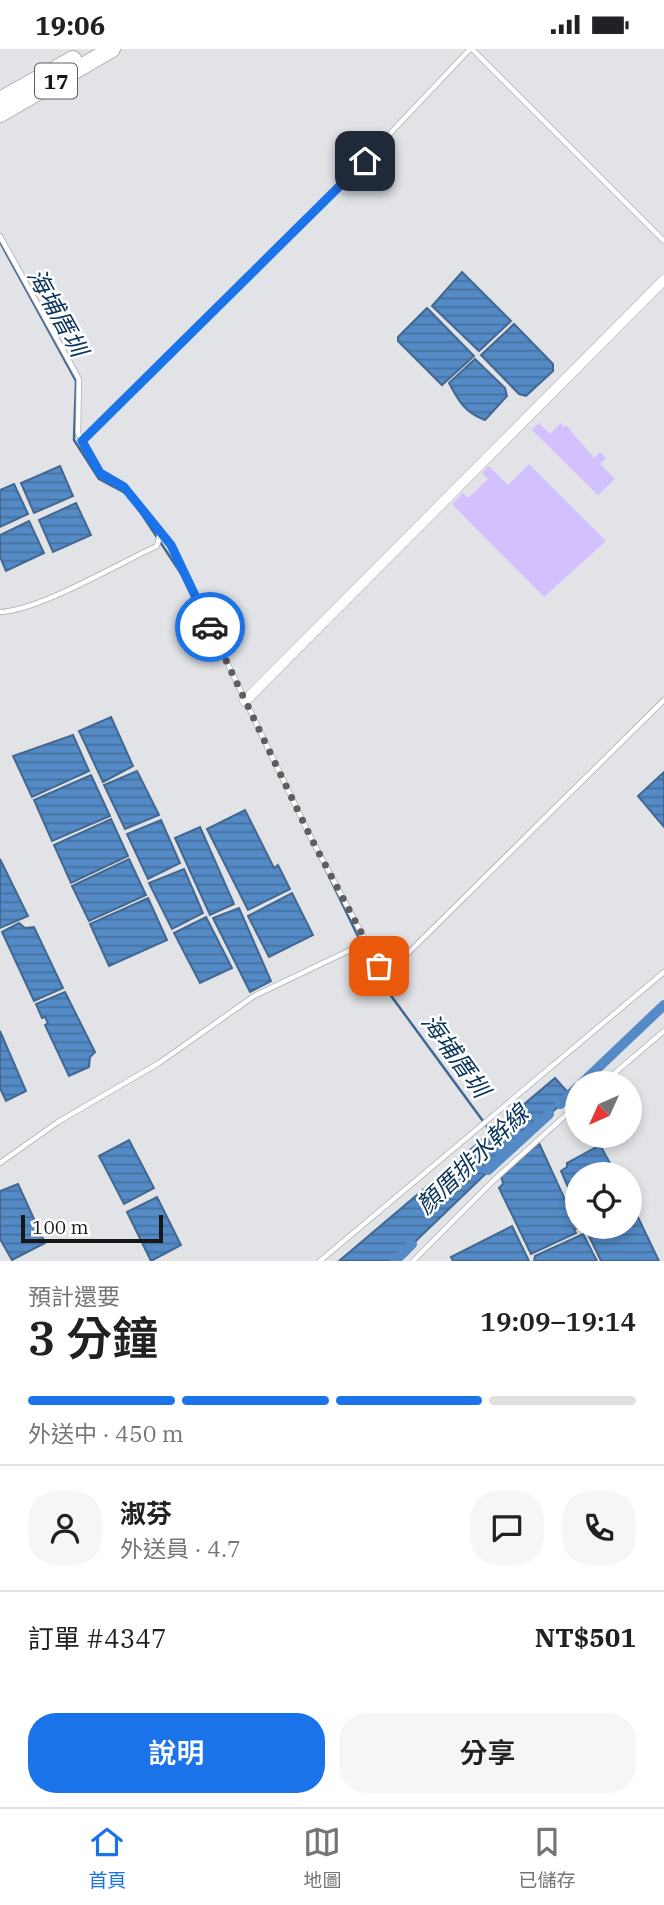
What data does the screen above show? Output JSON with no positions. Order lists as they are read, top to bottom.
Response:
{
  "streets": {
    "main road": ["17"]
  },
  "water": ["海埔厝圳", "顏厝排水幹線"],
  "scale_bar": "100 m",
  "north": "bottom left",
  "page": {
    "status": "19:06",
    "scale": "100 m",
    "heading": ["3 分鐘", "預計還要", "19:09–19:14"],
    "panel": [
      "淑芬",
      "外送員 · 4.7",
      "訂單 #4347",
      "NT$501"
    ],
    "bar": "外送中 · 450 m",
    "buttons": ["說明", "分享"],
    "tabs": ["首頁", "地圖", "已儲存"]
  }
}
